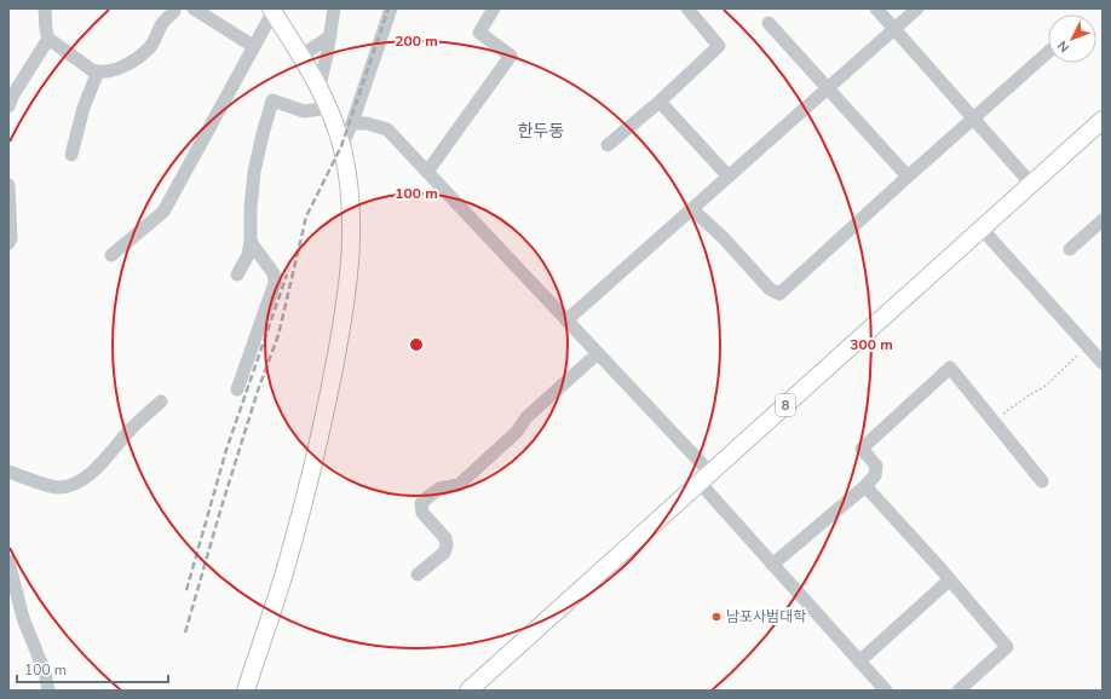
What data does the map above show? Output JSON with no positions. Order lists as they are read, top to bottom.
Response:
{
  "streets": {
    "main road": ["8"]
  },
  "districts": ["한두동"],
  "places": ["남포사범대학"],
  "scale_bar": "100 m",
  "north": "bottom left",
  "rings": ["200 m", "100 m", "300 m"]
}
